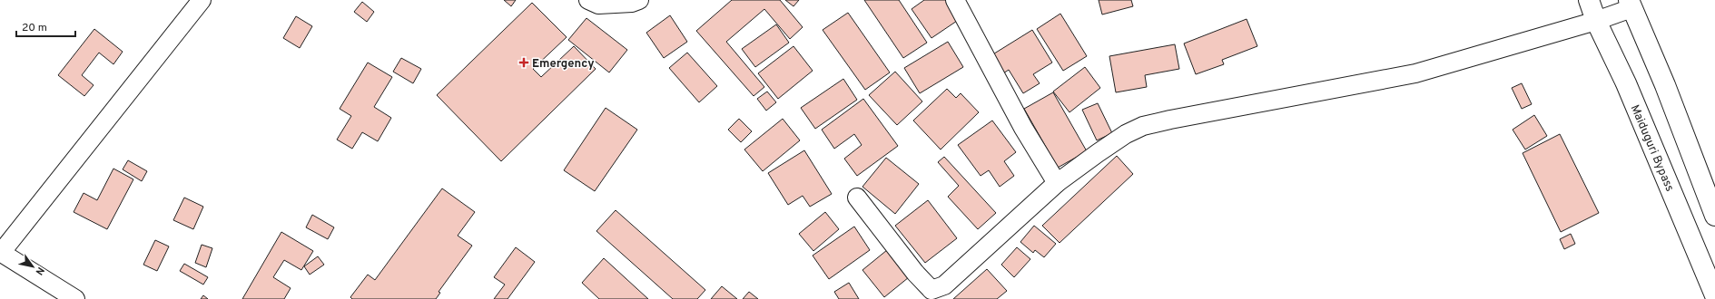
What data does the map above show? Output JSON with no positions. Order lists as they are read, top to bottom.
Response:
{
  "streets": {
    "highway": ["Maiduguri Bypass"]
  },
  "places": {
    "health": ["Emergency"]
  },
  "scale_bar": "20 m",
  "north": "bottom right"
}
